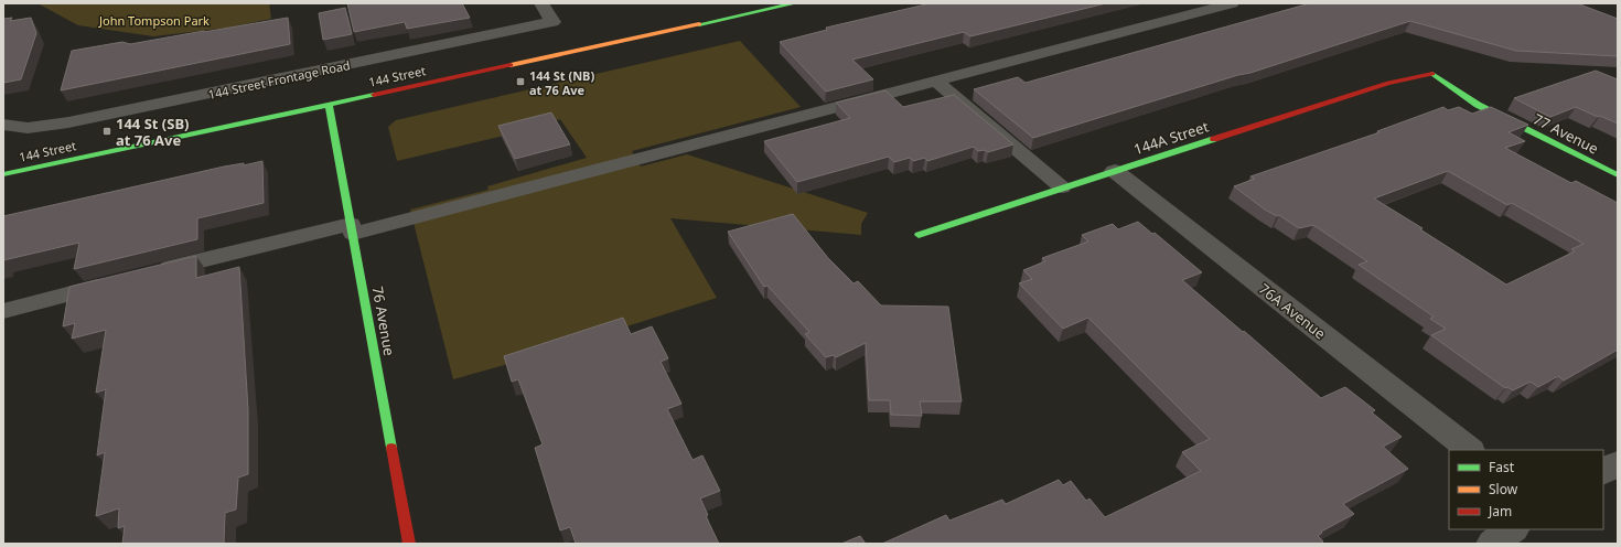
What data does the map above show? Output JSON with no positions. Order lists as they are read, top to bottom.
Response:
{
  "streets": {
    "street": [
      "144 Street",
      "144 Street Frontage Road",
      "77 Avenue",
      "144A Street",
      "76A Avenue",
      "76 Avenue"
    ]
  },
  "crossings": [
    ["144 Street", "76 Avenue"],
    ["77 Avenue", "144A Street"],
    ["144A Street", "76A Avenue"]
  ],
  "parks": ["John Tompson Park"],
  "places": {
    "transit": ["144 St (NB) at 76 Ave", "144 St (SB) at 76 Ave"]
  },
  "legend": ["Fast", "Slow", "Jam"]
}
